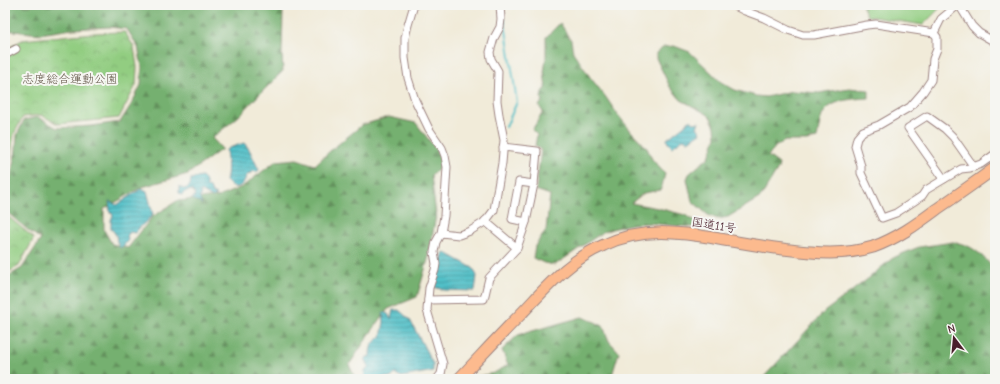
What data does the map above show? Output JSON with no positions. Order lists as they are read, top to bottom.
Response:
{
  "streets": {
    "highway": ["国道11号"]
  },
  "parks": ["志度総合運動公園"],
  "north": "top"
}
